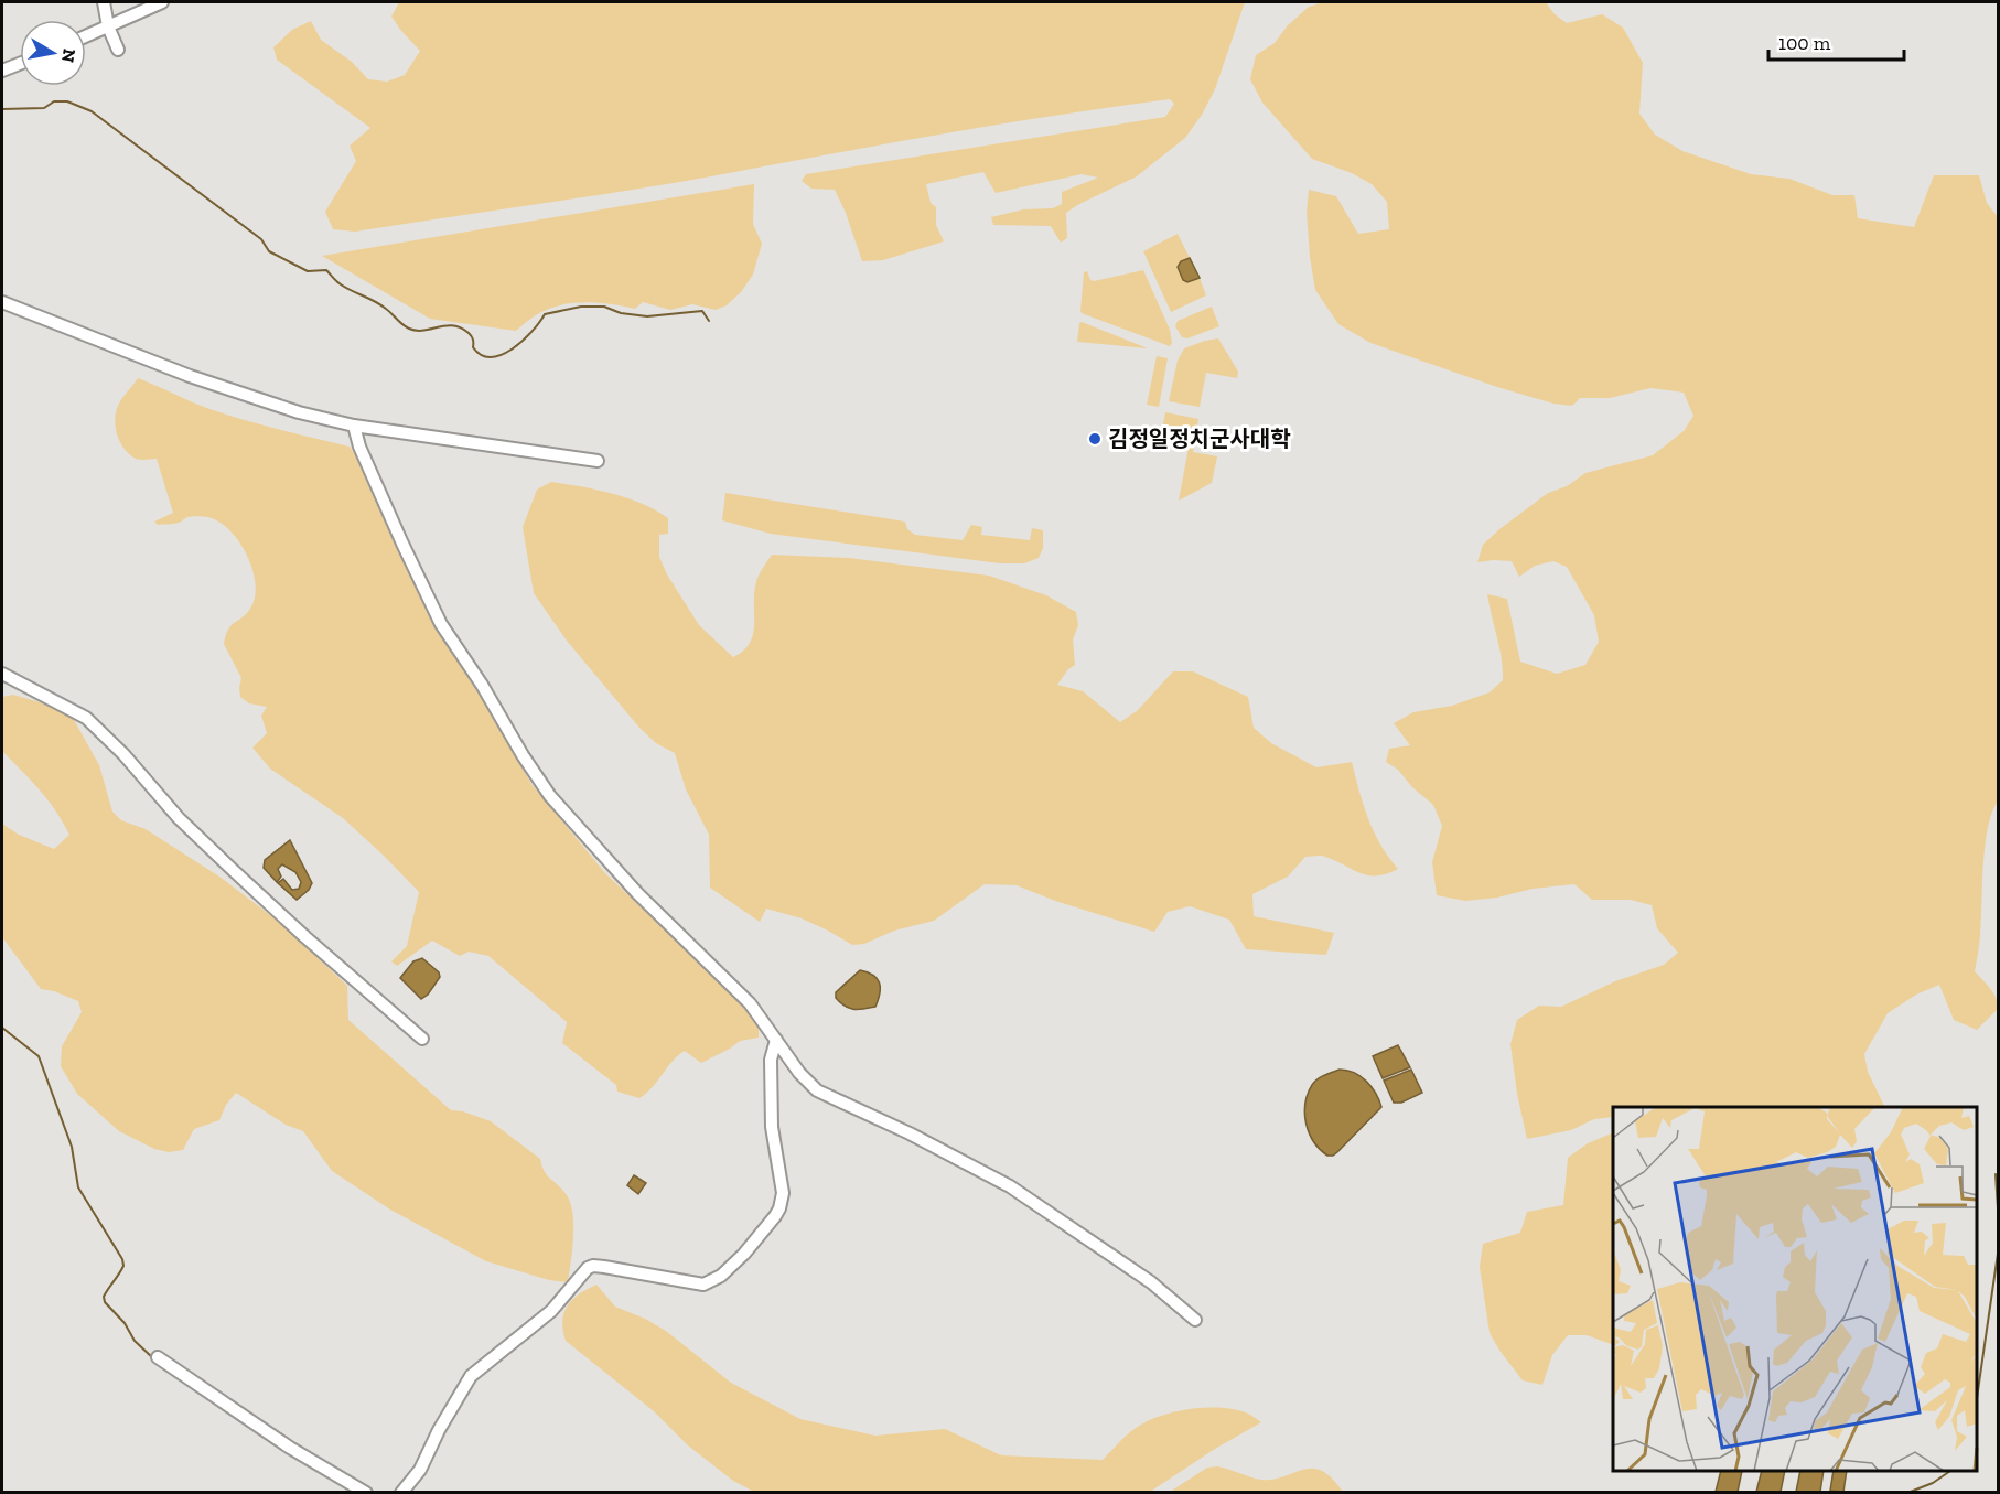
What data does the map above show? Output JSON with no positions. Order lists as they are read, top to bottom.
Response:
{
  "places": ["김정일정치군사대학"],
  "scale_bar": "100 m",
  "north": "right"
}
